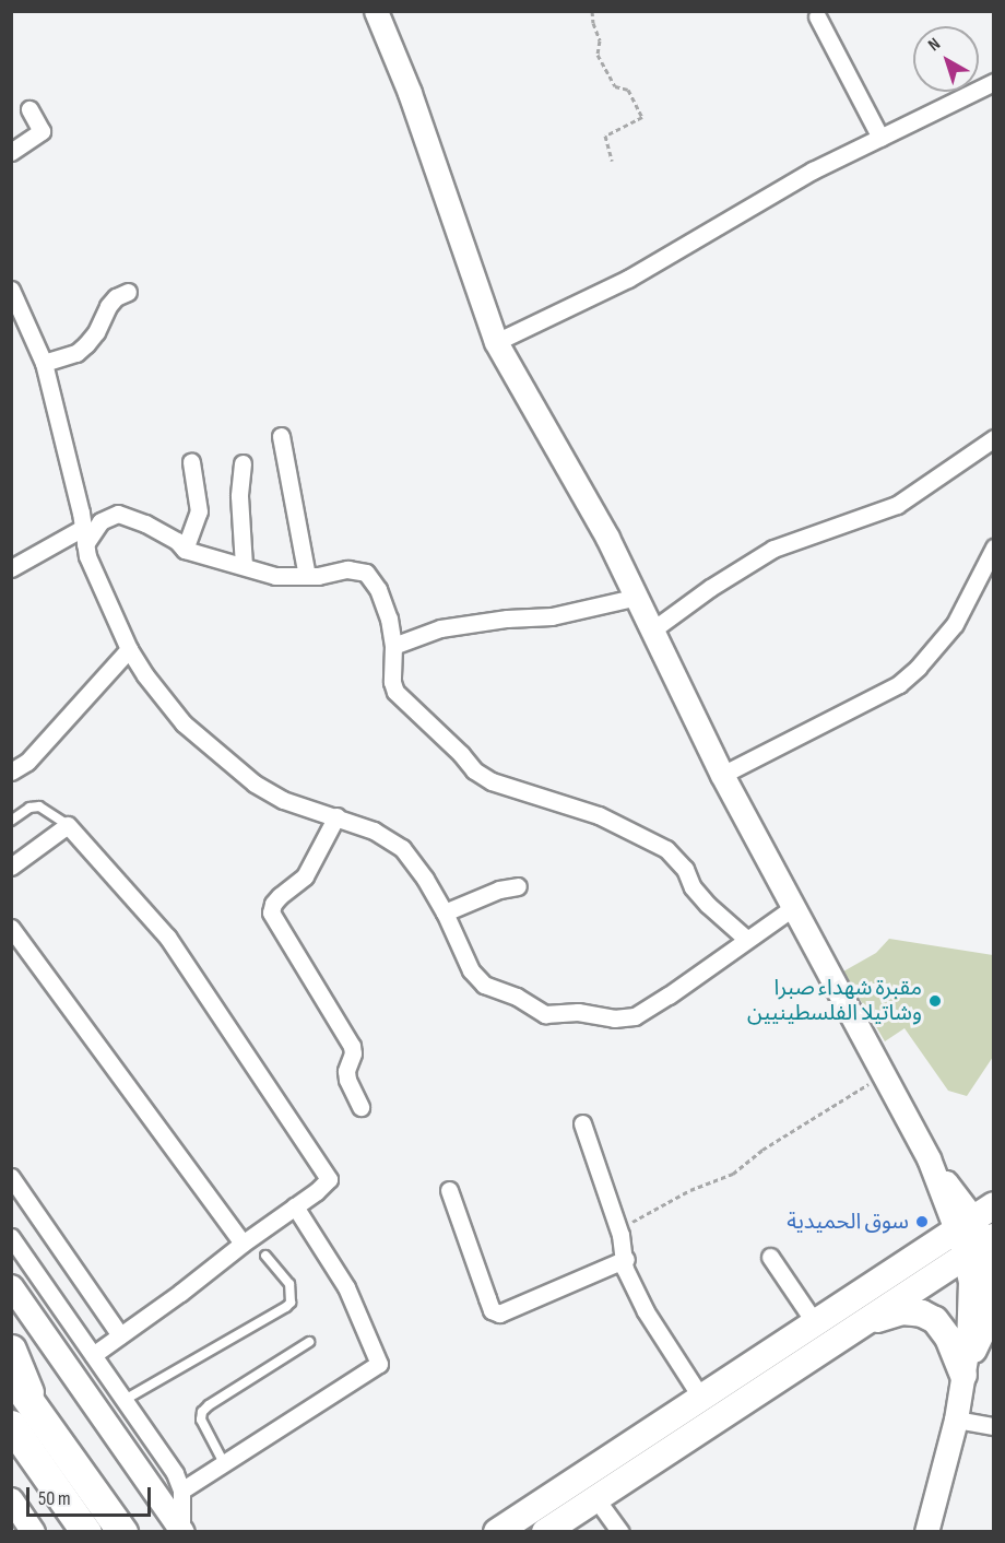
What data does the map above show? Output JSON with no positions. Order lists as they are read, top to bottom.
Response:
{
  "places": ["مقبرة شهداء صبرا وشاتيلا الفلسطينيين", "سوق الحمیدیة"],
  "scale_bar": "50 m",
  "north": "top left"
}
